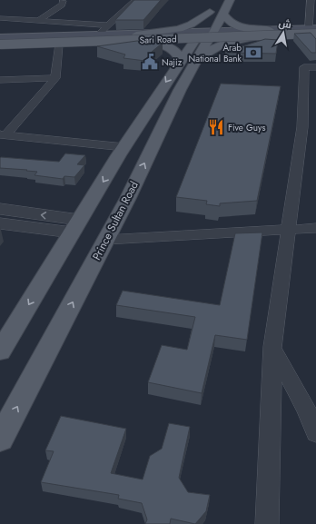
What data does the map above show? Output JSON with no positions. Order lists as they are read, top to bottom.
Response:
{
  "streets": {
    "main road": ["Sari Road", "Prince Sultan Road"]
  },
  "places": {
    "bank": ["Arab National Bank"],
    "public building": ["Najiz"],
    "restaurant": ["Five Guys"]
  },
  "north": "top"
}
